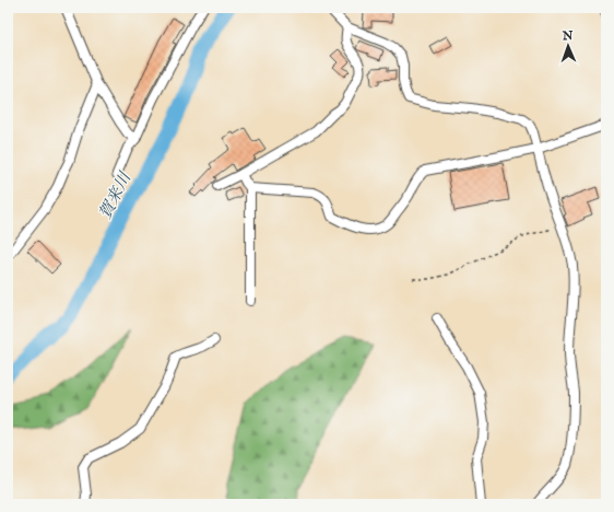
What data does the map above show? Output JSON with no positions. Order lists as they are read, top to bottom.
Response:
{
  "water": ["賀来川"],
  "north": "top"
}
